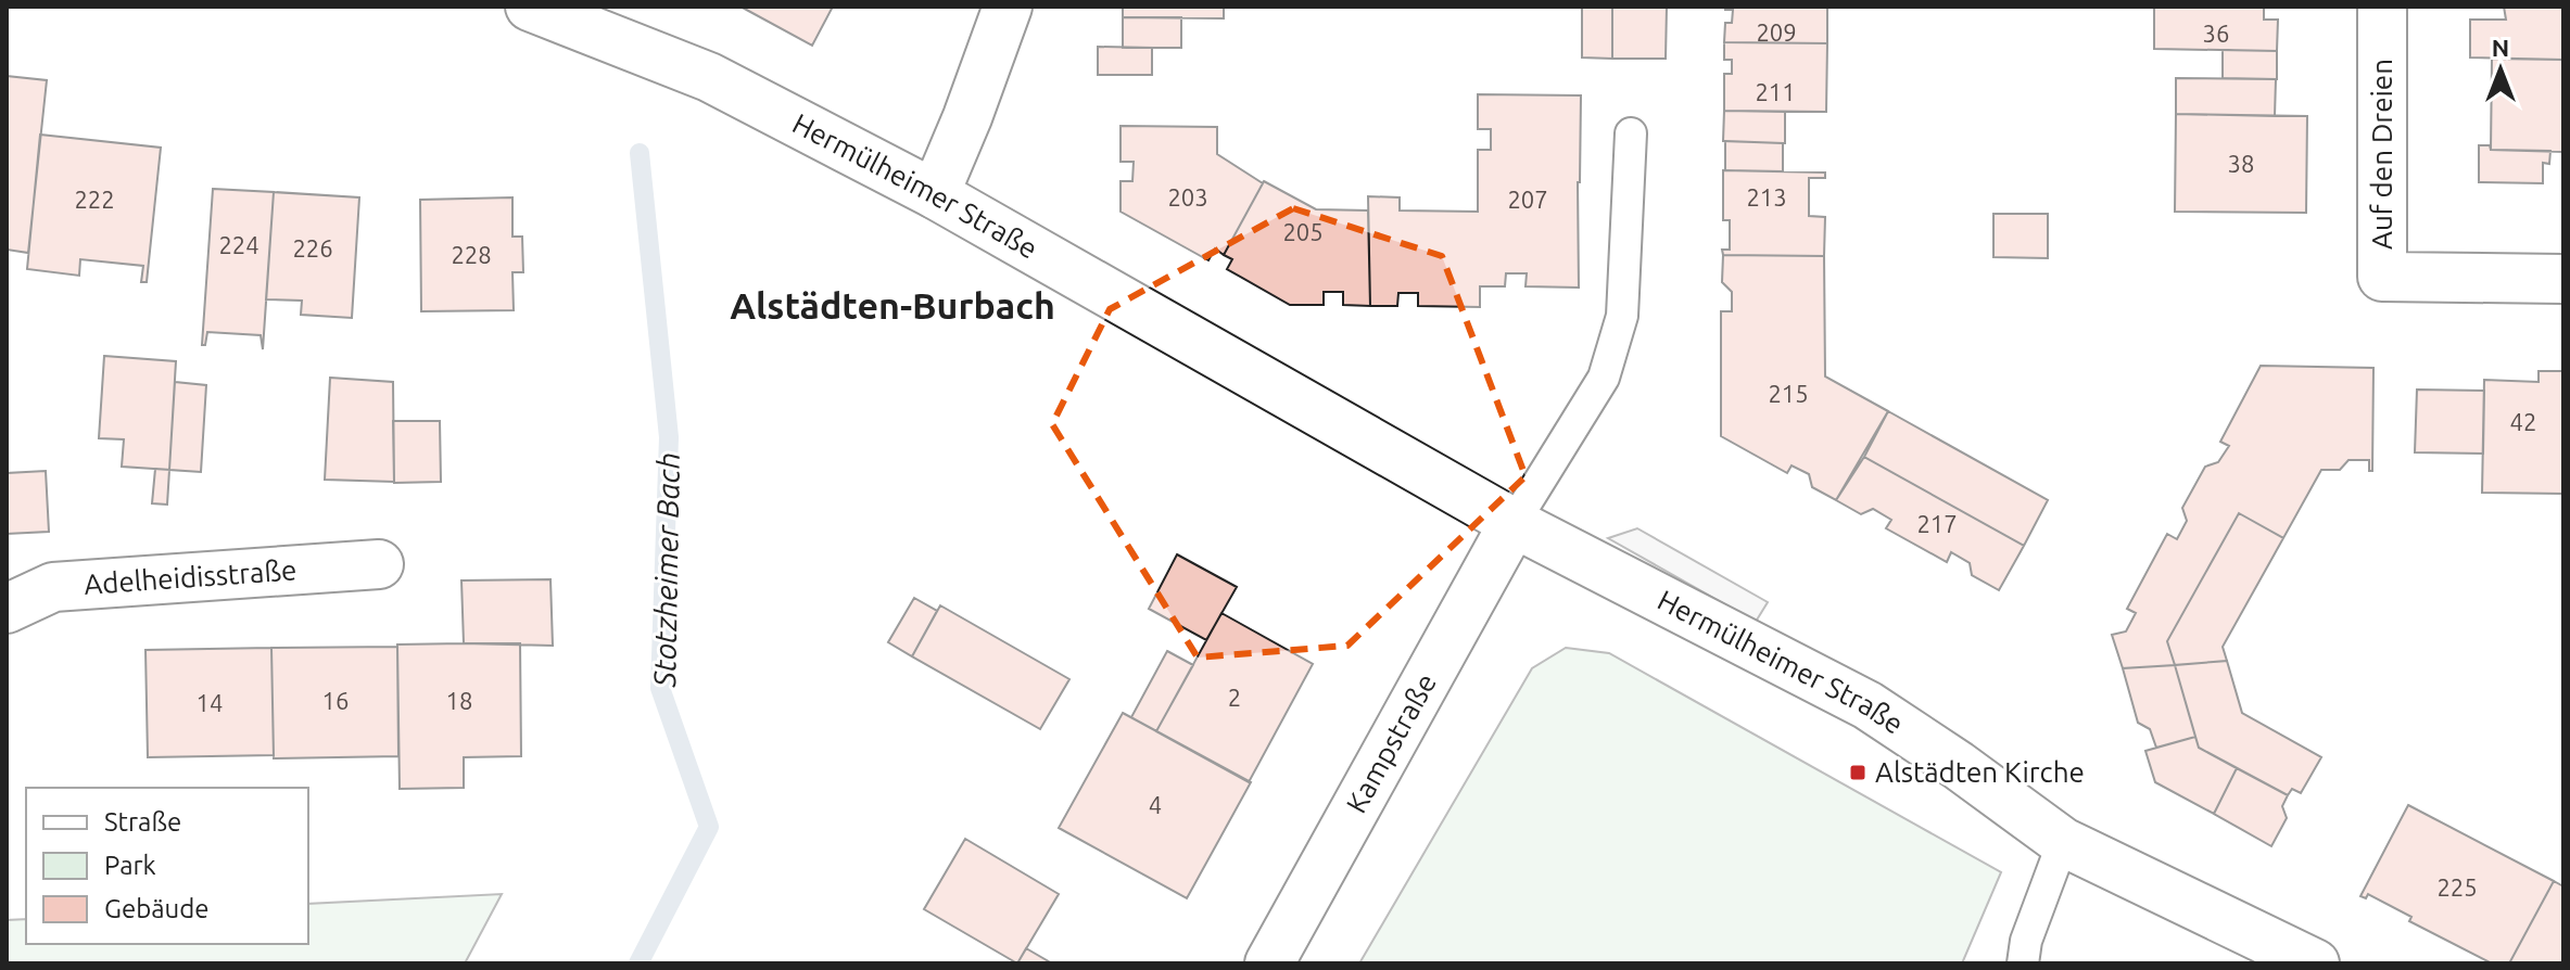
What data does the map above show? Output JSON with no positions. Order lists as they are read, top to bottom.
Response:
{
  "streets": {
    "street": [
      "Auf den Dreien",
      "Hermülheimer Straße",
      "Adelheidisstraße",
      "Kampstraße"
    ]
  },
  "crossings": [
    ["Hermülheimer Straße", "Kampstraße"]
  ],
  "districts": ["Alstädten-Burbach"],
  "water": ["Stotzheimer Bach"],
  "places": {
    "transit": ["Alstädten Kirche"]
  },
  "house_numbers": [
    "209",
    "36",
    "211",
    "38",
    "203",
    "213",
    "222",
    "207",
    "205",
    "224",
    "226",
    "228",
    "215",
    "42",
    "217",
    "2",
    "16",
    "18",
    "14",
    "4",
    "225"
  ],
  "legend": ["Straße", "Park", "Gebäude"],
  "north": "top"
}
